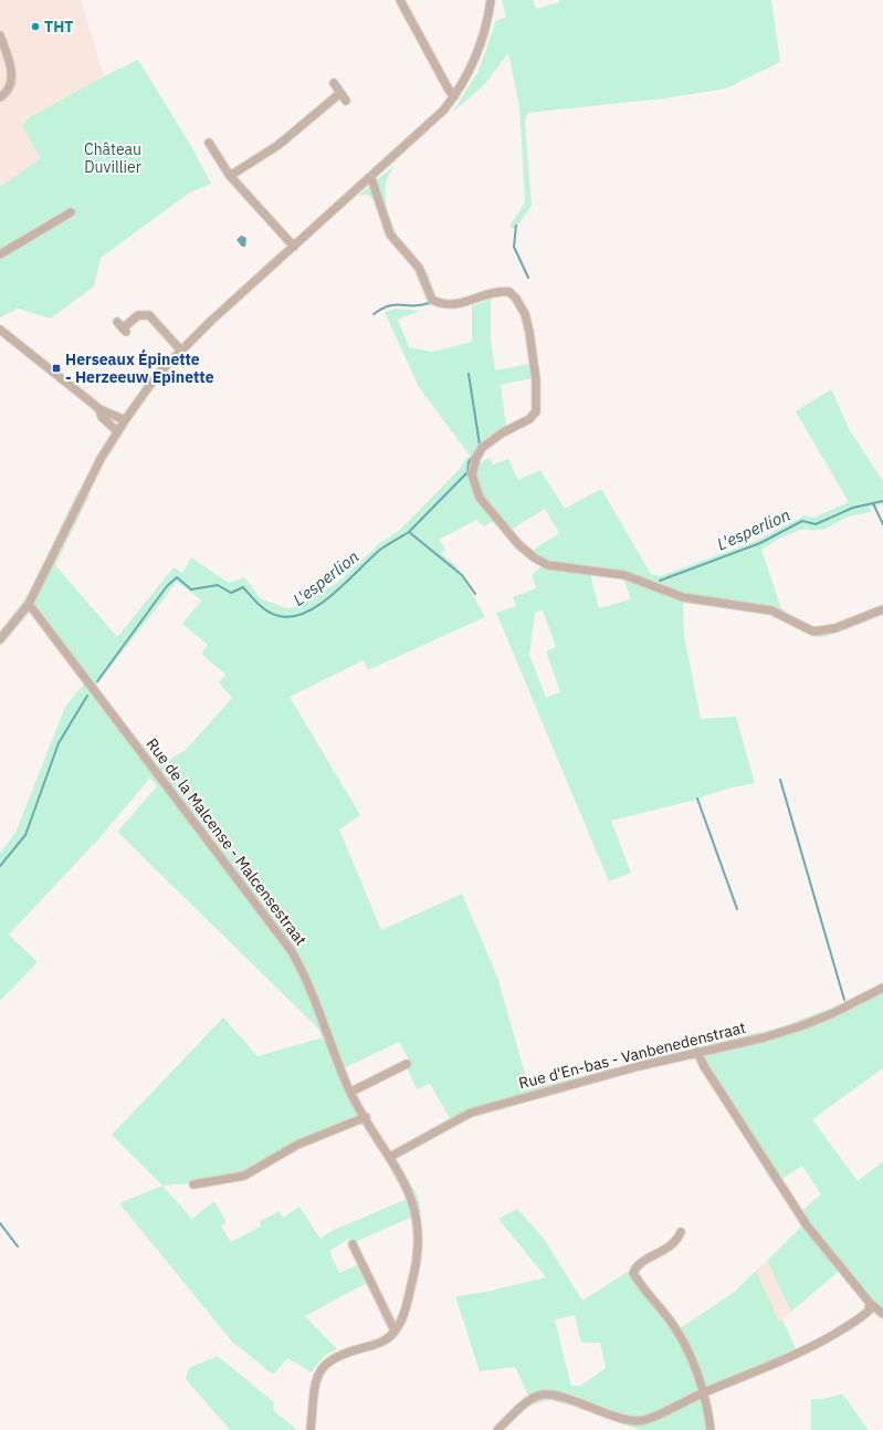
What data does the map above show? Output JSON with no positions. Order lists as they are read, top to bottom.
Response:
{
  "streets": {
    "street": ["Rue de la Malcense - Malcensestraat", "Rue d'En-bas - Vanbenedenstraat"]
  },
  "crossings": [
    ["Rue de la Malcense - Malcensestraat", "Rue d'En-bas - Vanbenedenstraat"]
  ],
  "water": ["L'esperlion"],
  "parks": ["Château Duvillier"],
  "places": {
    "other": ["THT"],
    "transit": ["Herseaux Épinette - Herzeeuw Epinette"]
  }
}
